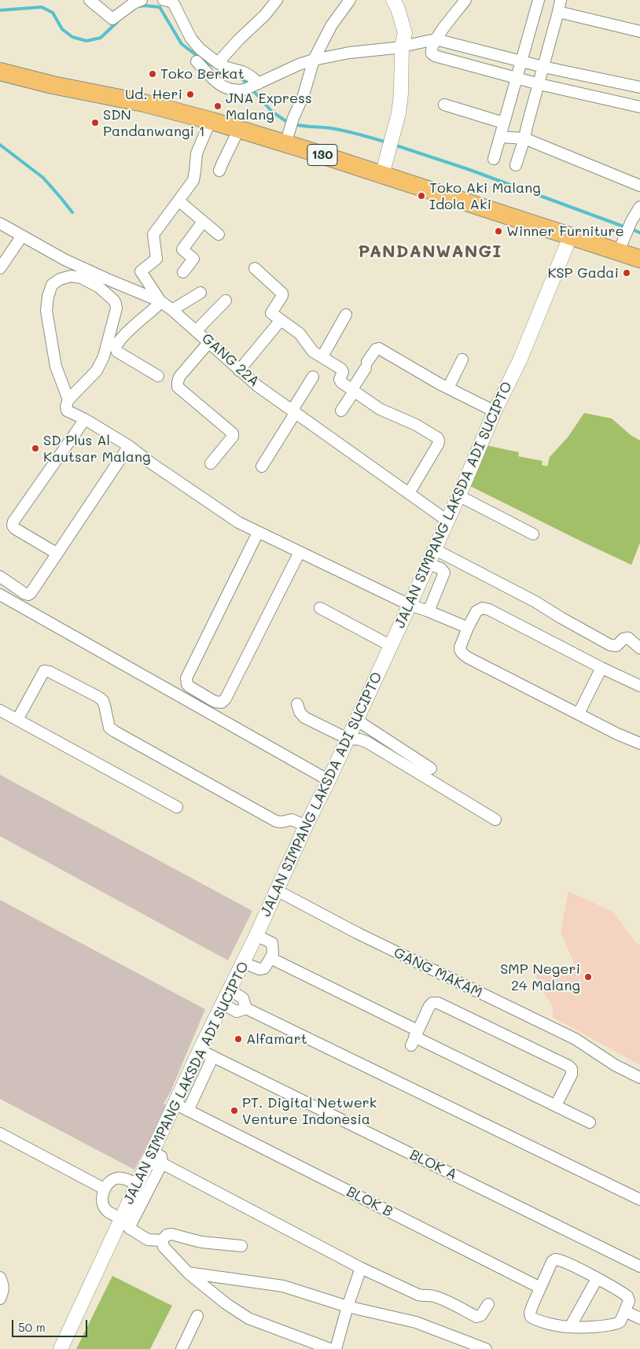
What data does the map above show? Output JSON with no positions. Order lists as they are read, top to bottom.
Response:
{
  "streets": {
    "main road": ["130"],
    "street": [
      "GANG 22A",
      "JALAN SIMPANG LAKSDA ADI SUCIPTO",
      "GANG MAKAM",
      "BLOK A",
      "BLOK B"
    ]
  },
  "crossings": [
    ["130", "JALAN SIMPANG LAKSDA ADI SUCIPTO"],
    ["GANG 22A", "JALAN SIMPANG LAKSDA ADI SUCIPTO"],
    ["JALAN SIMPANG LAKSDA ADI SUCIPTO", "GANG MAKAM"],
    ["JALAN SIMPANG LAKSDA ADI SUCIPTO", "BLOK A"],
    ["JALAN SIMPANG LAKSDA ADI SUCIPTO", "BLOK B"]
  ],
  "districts": ["PANDANWANGI"],
  "places": [
    "Toko Berkat",
    "Ud. Heri",
    "JNA Express Malang",
    "SDN Pandanwangi 1",
    "Toko Aki Malang Idola Aki",
    "Winner Furniture",
    "KSP Gadai",
    "SD Plus Al Kautsar Malang",
    "SMP Negeri 24 Malang",
    "Alfamart",
    "PT. Digital Netwerk Venture Indonesia"
  ],
  "scale_bar": "50 m"
}
